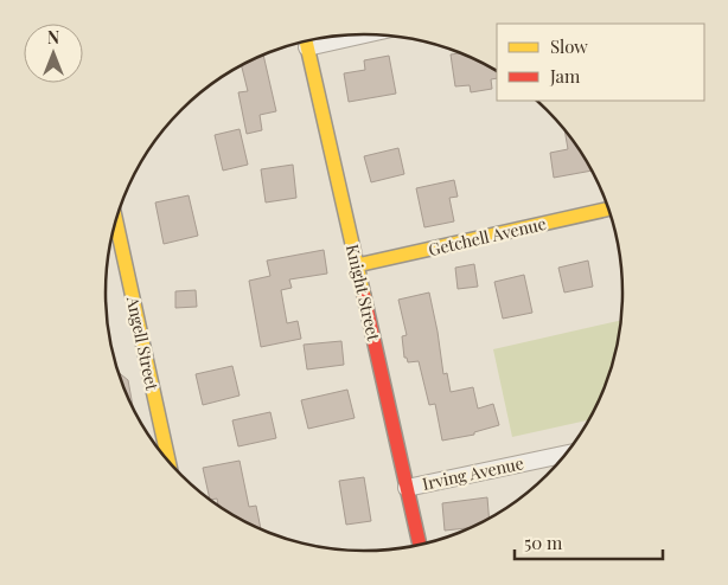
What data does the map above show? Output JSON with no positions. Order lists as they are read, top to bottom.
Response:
{
  "streets": {
    "street": [
      "Getchell Avenue",
      "Knight Street",
      "Angell Street",
      "Irving Avenue"
    ]
  },
  "crossings": [
    ["Getchell Avenue", "Knight Street"],
    ["Knight Street", "Irving Avenue"]
  ],
  "legend": ["Slow", "Jam"],
  "scale_bar": "50 m",
  "north": "top"
}
